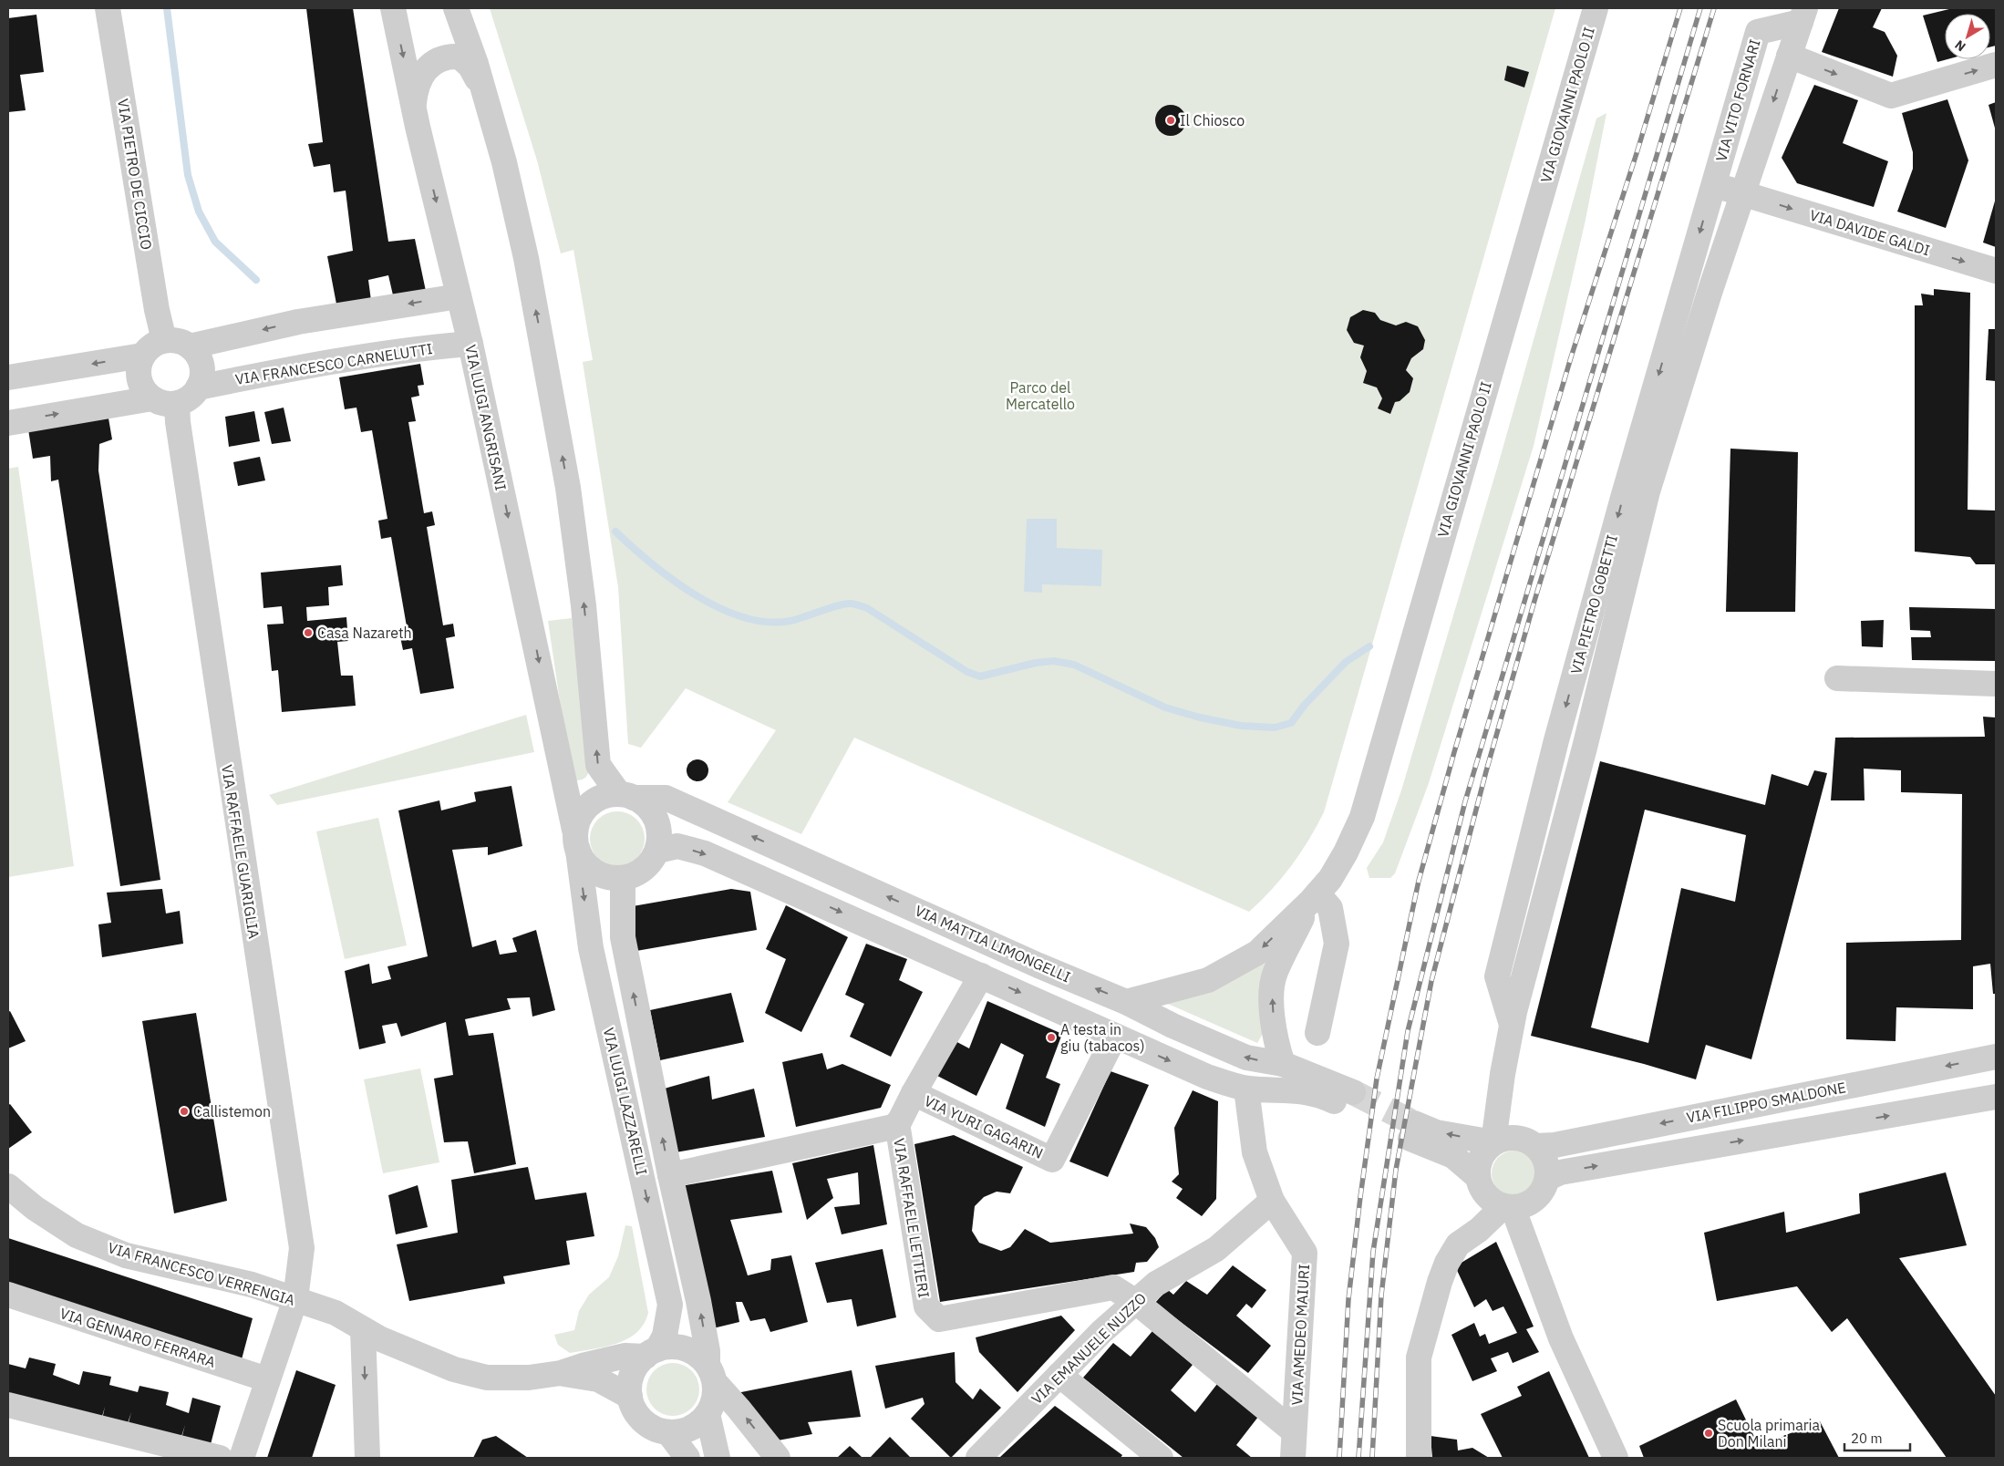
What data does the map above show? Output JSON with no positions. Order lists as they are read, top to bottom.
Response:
{
  "streets": {
    "street": [
      "VIA VITO FORNARI",
      "VIA GIOVANNI PAOLO II",
      "VIA PIETRO DE CICCIO",
      "VIA DAVIDE GALDI",
      "VIA FRANCESCO CARNELUTTI",
      "VIA LUIGI ANGRISANI",
      "VIA PIETRO GOBETTI",
      "VIA RAFFAELE GUARIGLIA",
      "VIA MATTIA LIMONGELLI",
      "VIA LUIGI LAZZARELLI",
      "VIA FILIPPO SMALDONE",
      "VIA YURI GAGARIN",
      "VIA RAFFAELE LETTIERI",
      "VIA FRANCESCO VERRENGIA",
      "VIA AMEDEO MAIURI",
      "VIA GENNARO FERRARA",
      "VIA EMANUELE NUZZO"
    ]
  },
  "crossings": [
    ["VIA VITO FORNARI", "VIA DAVIDE GALDI"],
    ["VIA VITO FORNARI", "VIA PIETRO GOBETTI"],
    ["VIA GIOVANNI PAOLO II", "VIA MATTIA LIMONGELLI"],
    ["VIA PIETRO DE CICCIO", "VIA FRANCESCO CARNELUTTI"],
    ["VIA PIETRO DE CICCIO", "VIA RAFFAELE GUARIGLIA"],
    ["VIA DAVIDE GALDI", "VIA PIETRO GOBETTI"],
    ["VIA FRANCESCO CARNELUTTI", "VIA LUIGI ANGRISANI"],
    ["VIA FRANCESCO CARNELUTTI", "VIA RAFFAELE GUARIGLIA"],
    ["VIA LUIGI ANGRISANI", "VIA MATTIA LIMONGELLI"],
    ["VIA LUIGI ANGRISANI", "VIA LUIGI LAZZARELLI"],
    ["VIA PIETRO GOBETTI", "VIA FILIPPO SMALDONE"],
    ["VIA RAFFAELE GUARIGLIA", "VIA FRANCESCO VERRENGIA"],
    ["VIA RAFFAELE GUARIGLIA", "VIA GENNARO FERRARA"],
    ["VIA MATTIA LIMONGELLI", "VIA LUIGI LAZZARELLI"],
    ["VIA MATTIA LIMONGELLI", "VIA YURI GAGARIN"],
    ["VIA MATTIA LIMONGELLI", "VIA RAFFAELE LETTIERI"],
    ["VIA MATTIA LIMONGELLI", "VIA AMEDEO MAIURI"],
    ["VIA LUIGI LAZZARELLI", "VIA FRANCESCO VERRENGIA"],
    ["VIA YURI GAGARIN", "VIA RAFFAELE LETTIERI"],
    ["VIA RAFFAELE LETTIERI", "VIA EMANUELE NUZZO"],
    ["VIA AMEDEO MAIURI", "VIA EMANUELE NUZZO"]
  ],
  "parks": ["Parco del Mercatello"],
  "places": [
    "Il Chiosco",
    "Casa Nazareth",
    "A testa in giu (tabacos)",
    "Callistemon",
    "Scuola primaria Don Milani"
  ],
  "scale_bar": "20 m",
  "north": "bottom left"
}
